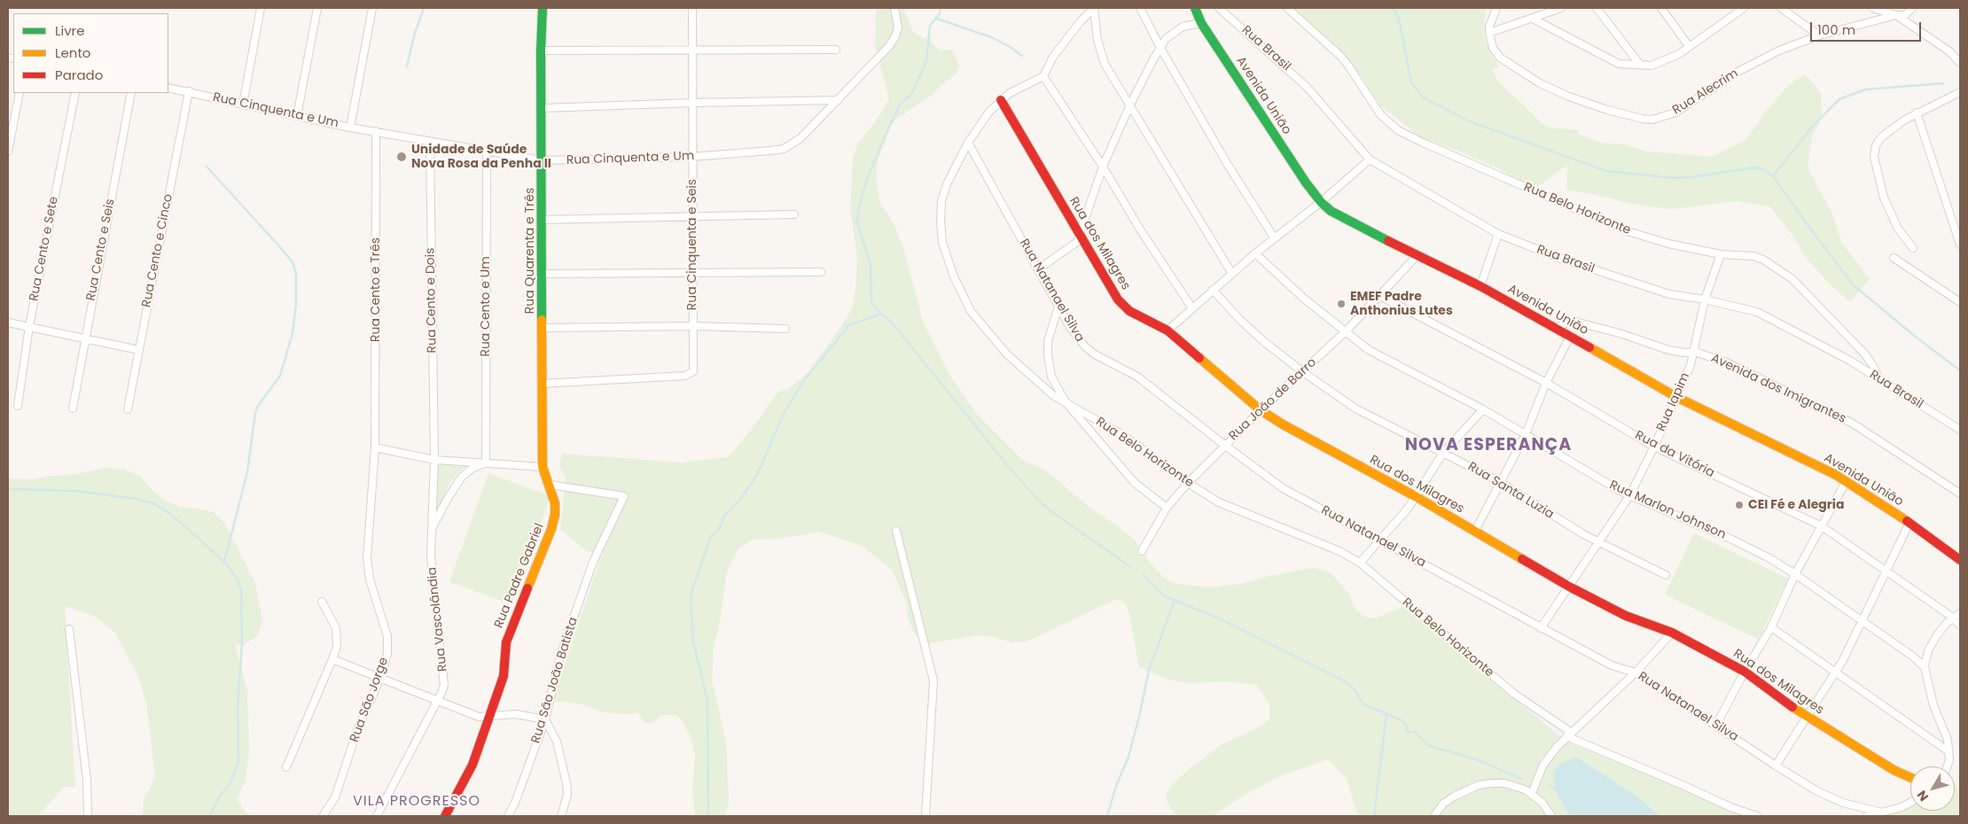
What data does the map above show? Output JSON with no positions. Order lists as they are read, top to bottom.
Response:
{
  "streets": {
    "street": [
      "Rua Brasil",
      "Rua Alecrim",
      "Avenida União",
      "Rua Cinquenta e Um",
      "Rua Belo Horizonte",
      "Rua dos Milagres",
      "Rua Cinquenta e Seis",
      "Rua Cento e Sete",
      "Rua Cento e Seis",
      "Rua Cento e Cinco",
      "Rua Quarenta e Três",
      "Rua Cento e Três",
      "Rua Natanael Silva",
      "Rua Cento e Dois",
      "Rua Cento e Um",
      "Avenida dos Imigrantes",
      "Rua João de Barro",
      "Rua Iapim",
      "Rua da Vitória",
      "Rua Santa Luzia",
      "Rua Marlon Johnson",
      "Rua Padre Gabriel",
      "Rua Vascolândia",
      "Rua São João Batista",
      "Rua São Jorge"
    ]
  },
  "crossings": [
    ["Rua Brasil", "Rua Belo Horizonte"],
    ["Rua Brasil", "Rua Iapim"],
    ["Avenida União", "Avenida dos Imigrantes"],
    ["Avenida União", "Rua João de Barro"],
    ["Avenida União", "Rua Iapim"],
    ["Rua Cinquenta e Um", "Rua Cinquenta e Seis"],
    ["Rua Cinquenta e Um", "Rua Cento e Cinco"],
    ["Rua Cinquenta e Um", "Rua Quarenta e Três"],
    ["Rua Cinquenta e Um", "Rua Cento e Três"],
    ["Rua Cinquenta e Um", "Rua Cento e Dois"],
    ["Rua Cinquenta e Um", "Rua Cento e Um"],
    ["Rua Belo Horizonte", "Rua dos Milagres"],
    ["Rua Belo Horizonte", "Rua Natanael Silva"],
    ["Rua Belo Horizonte", "Rua João de Barro"],
    ["Rua Belo Horizonte", "Rua Iapim"],
    ["Rua dos Milagres", "Rua João de Barro"],
    ["Rua dos Milagres", "Rua Iapim"],
    ["Rua Cinquenta e Seis", "Rua Quarenta e Três"],
    ["Rua Quarenta e Três", "Rua Padre Gabriel"],
    ["Rua Cento e Três", "Rua São Jorge"],
    ["Rua Natanael Silva", "Rua João de Barro"],
    ["Rua Natanael Silva", "Rua Iapim"],
    ["Rua Cento e Dois", "Rua Vascolândia"],
    ["Avenida dos Imigrantes", "Rua Iapim"],
    ["Rua João de Barro", "Rua da Vitória"],
    ["Rua João de Barro", "Rua Santa Luzia"],
    ["Rua João de Barro", "Rua Marlon Johnson"],
    ["Rua Iapim", "Rua da Vitória"],
    ["Rua Iapim", "Rua Santa Luzia"],
    ["Rua Iapim", "Rua Marlon Johnson"],
    ["Rua Padre Gabriel", "Rua São João Batista"]
  ],
  "districts": ["NOVA ESPERANÇA", "VILA PROGRESSO"],
  "places": ["Unidade de Saúde Nova Rosa da Penha II", "EMEF Padre Anthonius Lutes", "CEI Fé e Alegria"],
  "legend": ["Livre", "Lento", "Parado"],
  "scale_bar": "100 m",
  "north": "bottom left"
}
